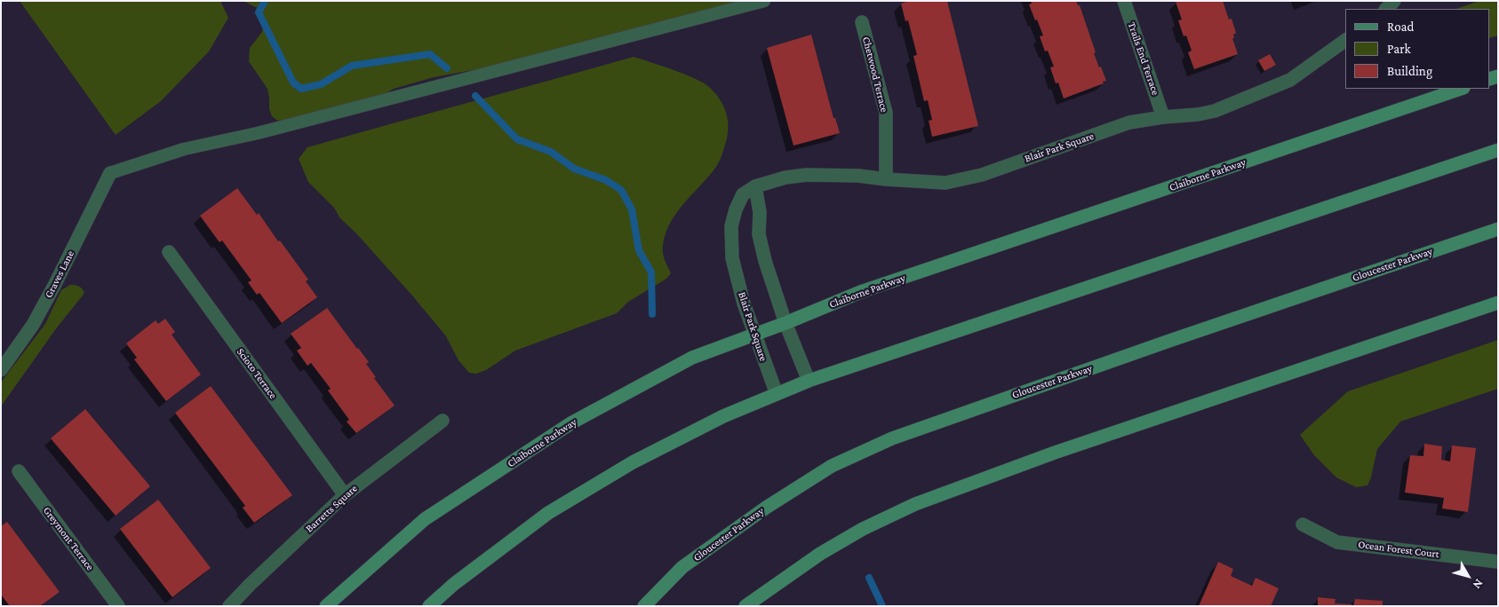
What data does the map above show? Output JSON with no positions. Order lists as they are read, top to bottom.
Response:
{
  "streets": {
    "main road": ["Claiborne Parkway", "Gloucester Parkway"],
    "street": [
      "Trails End Terrace",
      "Chetwood Terrace",
      "Blair Park Square",
      "Graves Lane",
      "Scioto Terrace",
      "Barretts Square",
      "Greymont Terrace",
      "Ocean Forest Court"
    ]
  },
  "crossings": [
    ["Trails End Terrace", "Blair Park Square"],
    ["Chetwood Terrace", "Blair Park Square"],
    ["Blair Park Square", "Claiborne Parkway"],
    ["Scioto Terrace", "Barretts Square"]
  ],
  "legend": ["Road", "Park", "Building"],
  "north": "bottom right"
}
